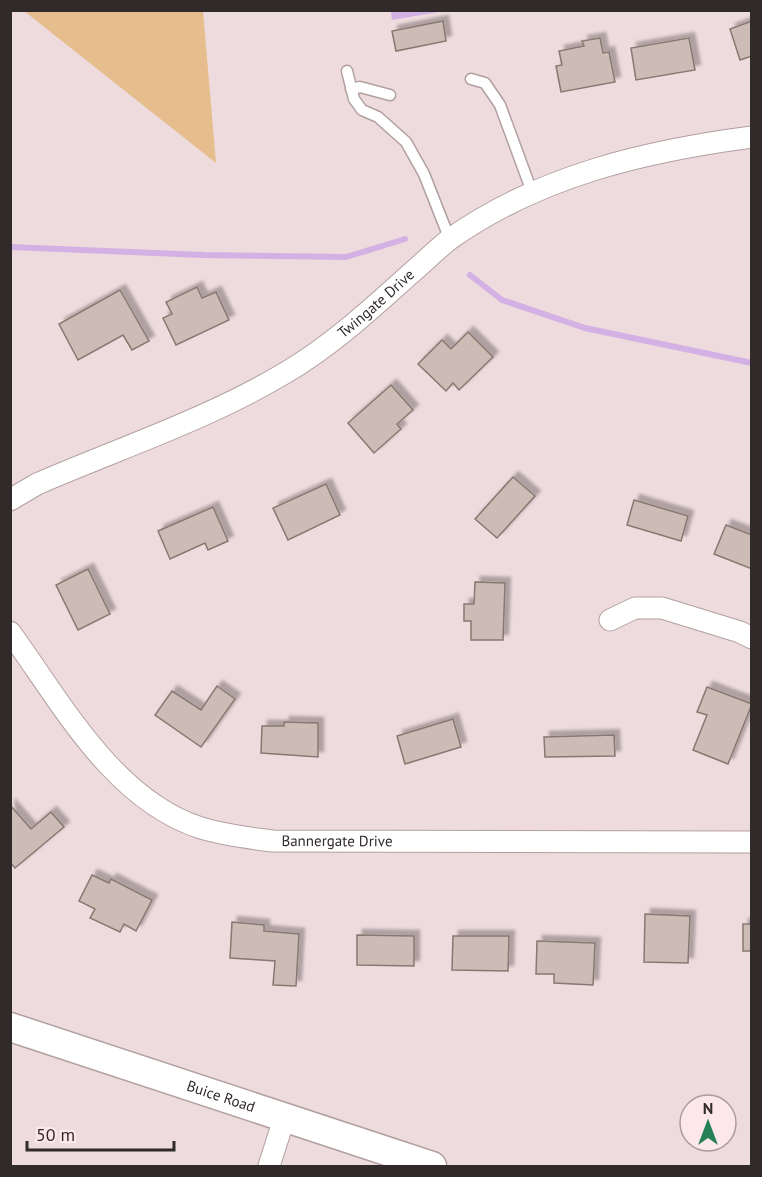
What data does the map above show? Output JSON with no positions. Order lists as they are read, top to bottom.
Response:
{
  "streets": {
    "street": ["Twingate Drive", "Bannergate Drive", "Buice Road"]
  },
  "scale_bar": "50 m",
  "north": "top"
}
